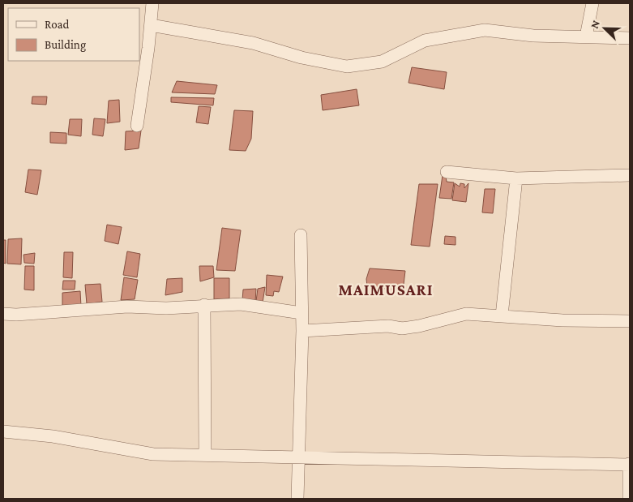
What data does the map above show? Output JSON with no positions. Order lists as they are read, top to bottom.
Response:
{
  "districts": ["MAIMUSARI"],
  "legend": ["Road", "Building"],
  "north": "top left"
}
